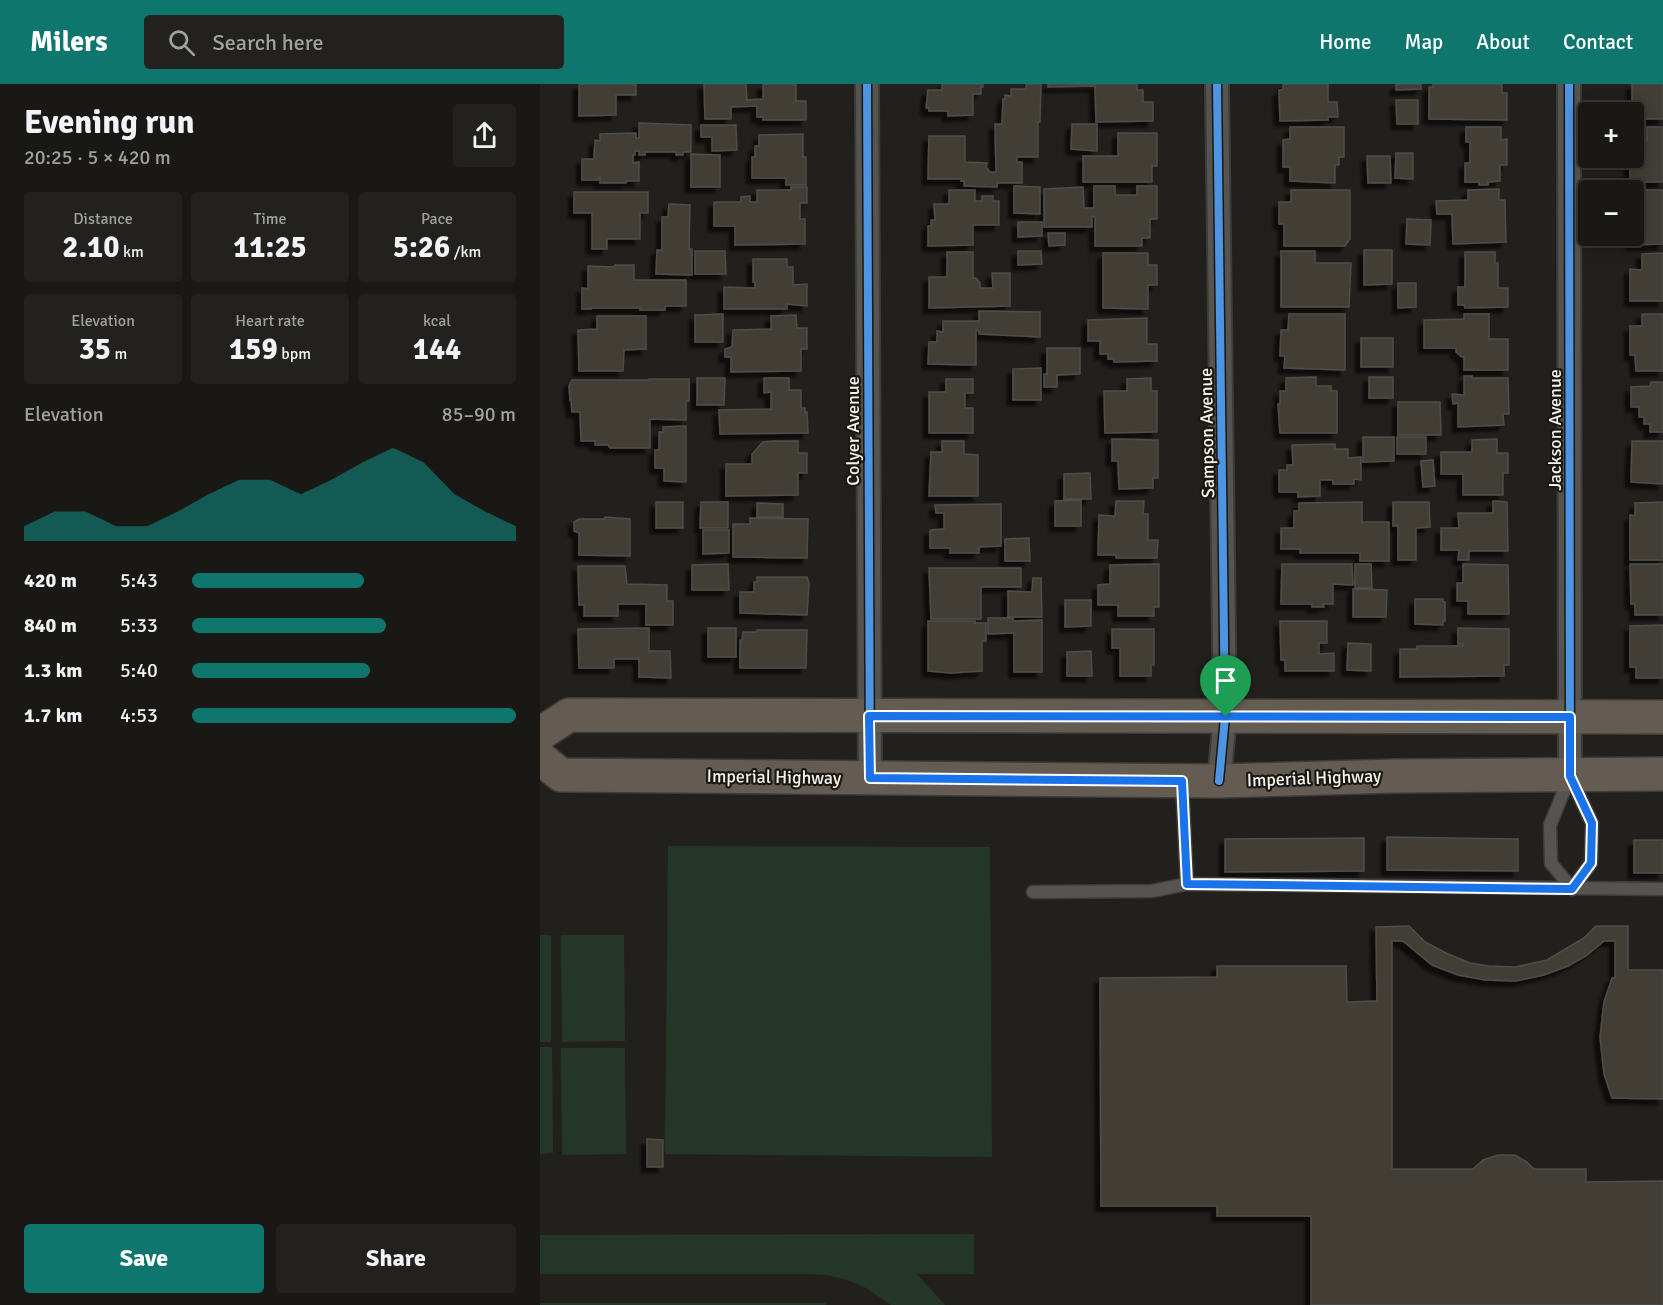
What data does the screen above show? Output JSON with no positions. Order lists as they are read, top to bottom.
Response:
{
  "streets": {
    "main road": ["Imperial Highway"],
    "street": ["Jackson Avenue", "Colyer Avenue", "Sampson Avenue"]
  },
  "crossings": [
    ["Jackson Avenue", "Imperial Highway"],
    ["Colyer Avenue", "Imperial Highway"],
    ["Sampson Avenue", "Imperial Highway"]
  ],
  "page": {
    "header": "Milers",
    "search": "Search here",
    "nav": [
      "Home",
      "Map",
      "About",
      "Contact"
    ],
    "heading": ["Evening run", "20:25 · 5 × 420 m"],
    "map_buttons": ["+", "−"],
    "stats": [
      ["Distance", "2.10 km"],
      ["Time", "11:25"],
      ["Pace", "5:26 /km"],
      ["Elevation", "35 m"],
      ["Heart rate", "159 bpm"],
      ["kcal", "144"]
    ],
    "chart": ["Elevation", "85–90 m"],
    "list": [
      {
        "name": "420 m",
        "note": "5:43"
      },
      {
        "name": "840 m",
        "note": "5:33"
      },
      {
        "name": "1.3 km",
        "note": "5:40"
      },
      {
        "name": "1.7 km",
        "note": "4:53"
      }
    ],
    "buttons": ["Save", "Share"]
  }
}
